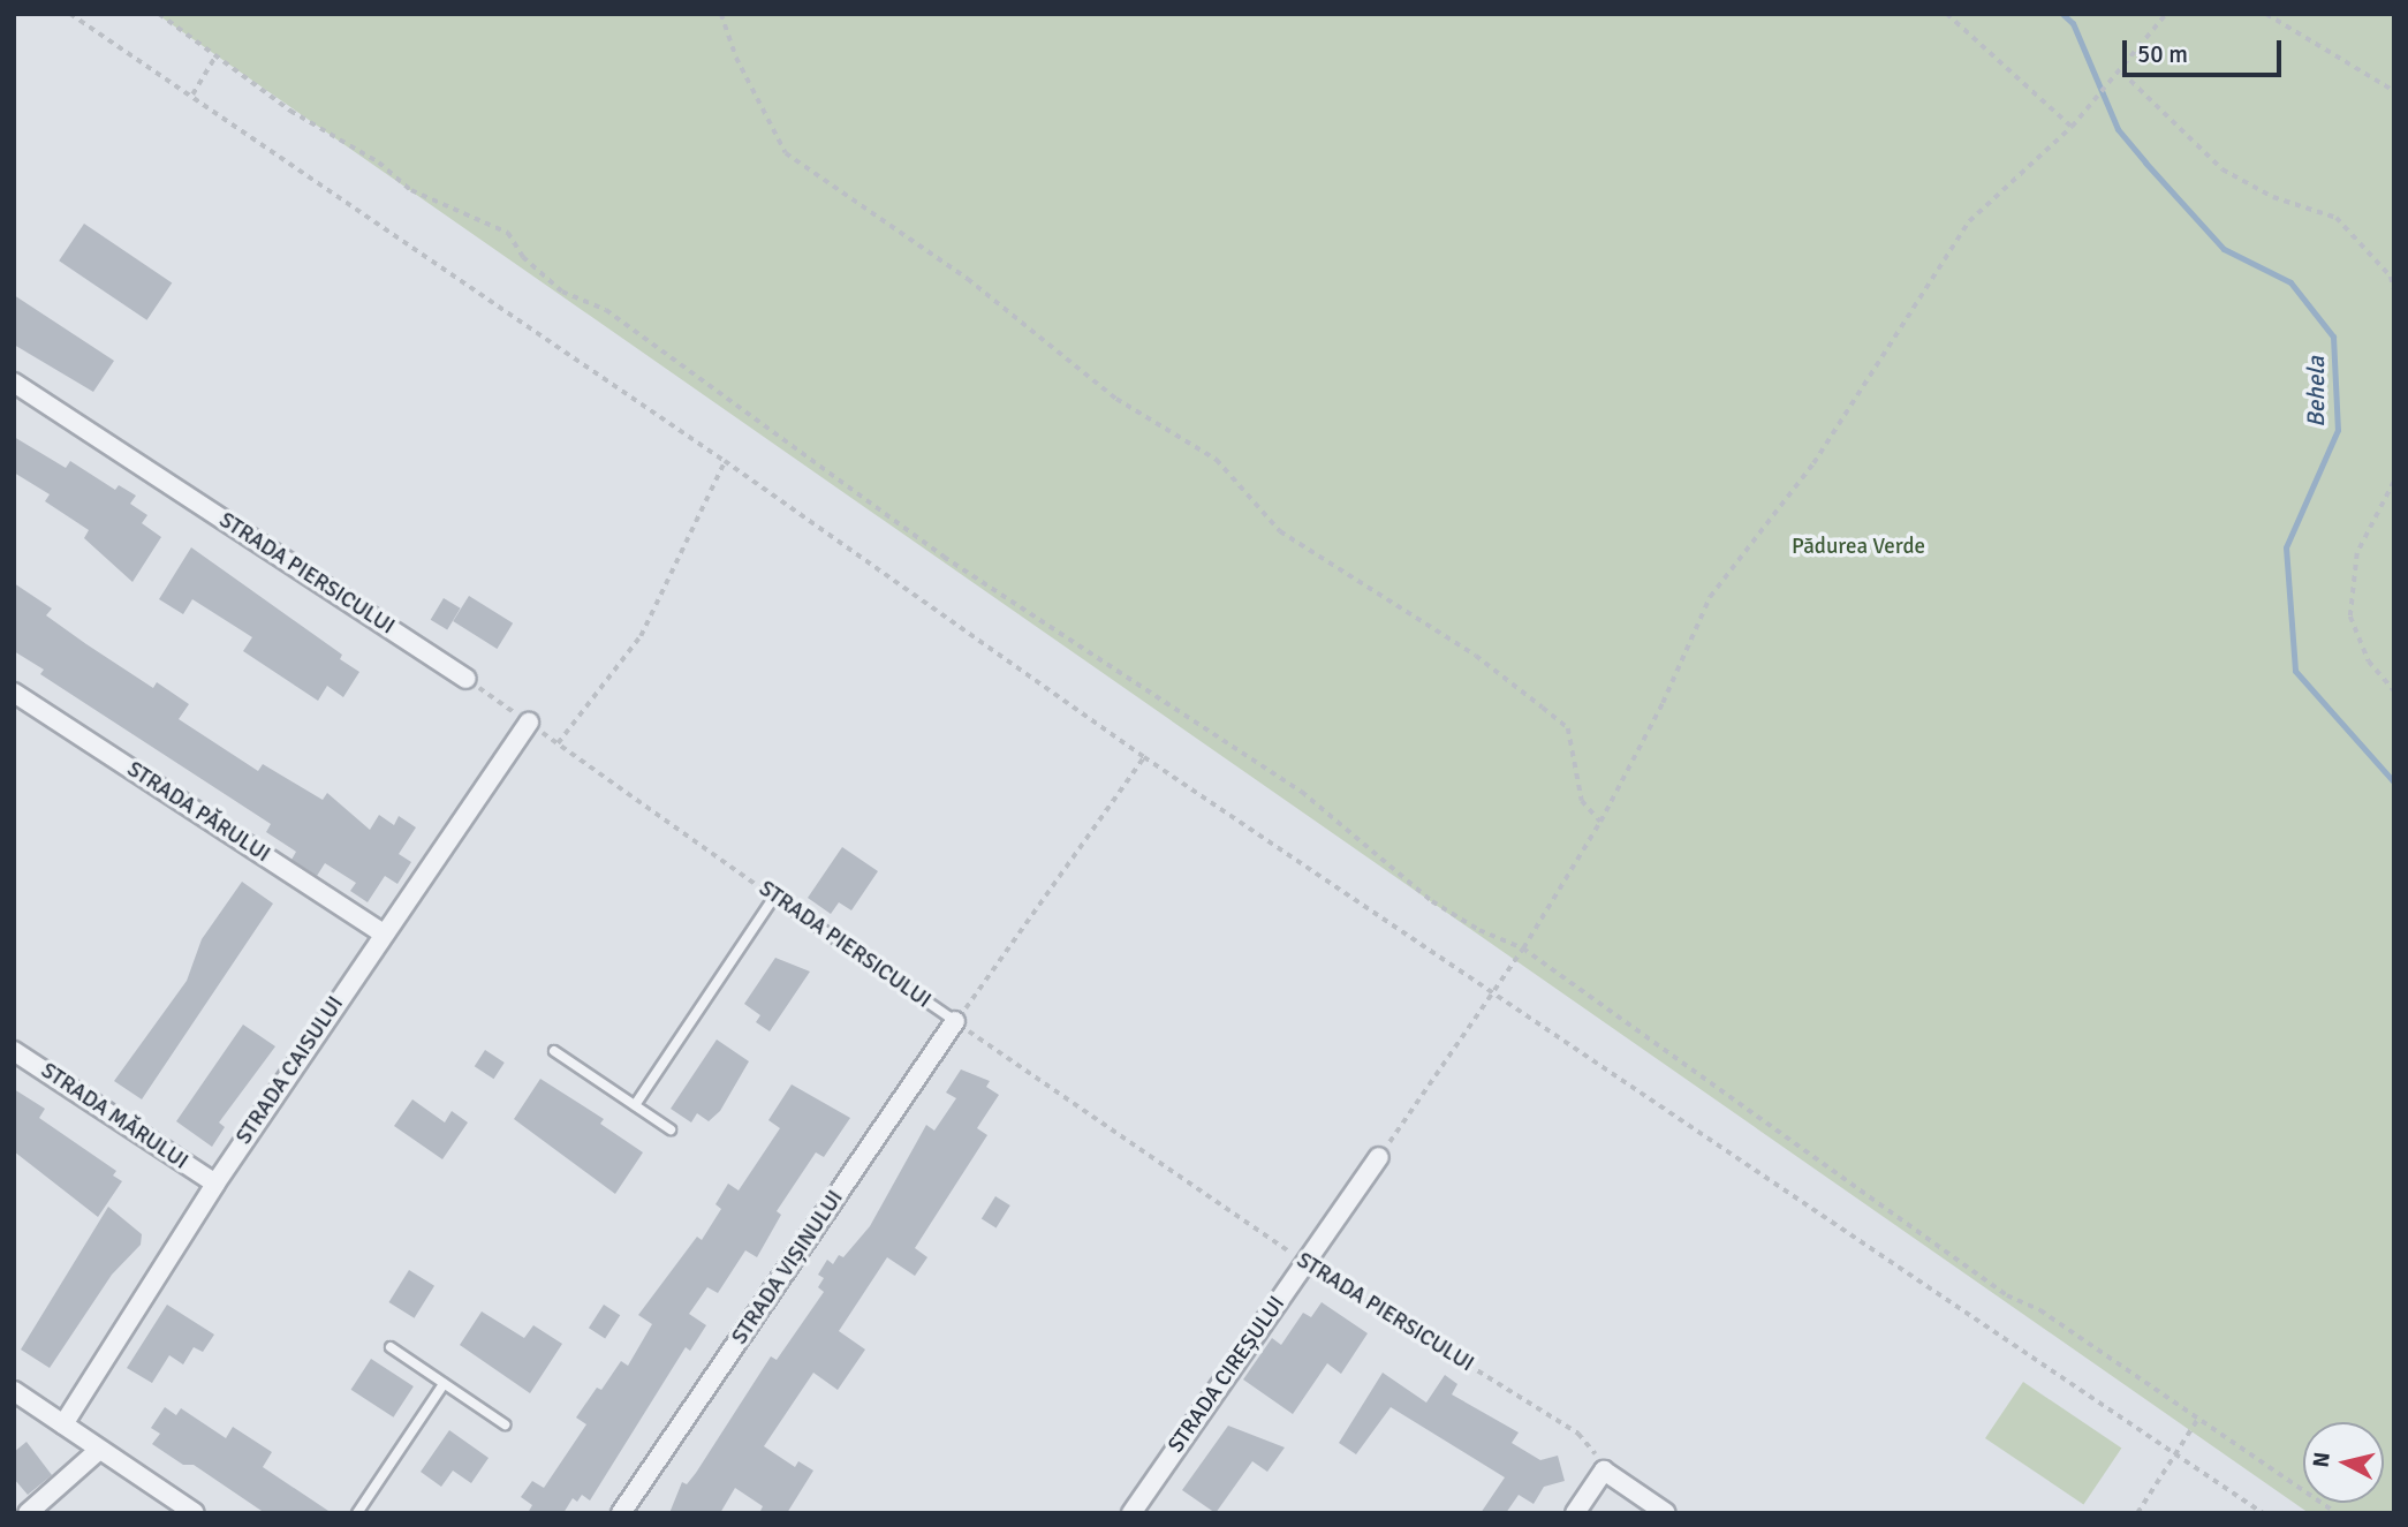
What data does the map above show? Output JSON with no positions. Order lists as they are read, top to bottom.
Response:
{
  "streets": {
    "street": [
      "STRADA PIERSICULUI",
      "STRADA PĂRULUI",
      "STRADA CAISULUI",
      "STRADA MĂRULUI",
      "STRADA VIȘINULUI",
      "STRADA CIREȘULUI"
    ]
  },
  "crossings": [
    ["STRADA PIERSICULUI", "STRADA CAISULUI"],
    ["STRADA PIERSICULUI", "STRADA VIȘINULUI"],
    ["STRADA PIERSICULUI", "STRADA CIREȘULUI"],
    ["STRADA PĂRULUI", "STRADA CAISULUI"],
    ["STRADA CAISULUI", "STRADA MĂRULUI"]
  ],
  "water": ["Behela"],
  "parks": ["Pădurea Verde"],
  "scale_bar": "50 m",
  "north": "left"
}
